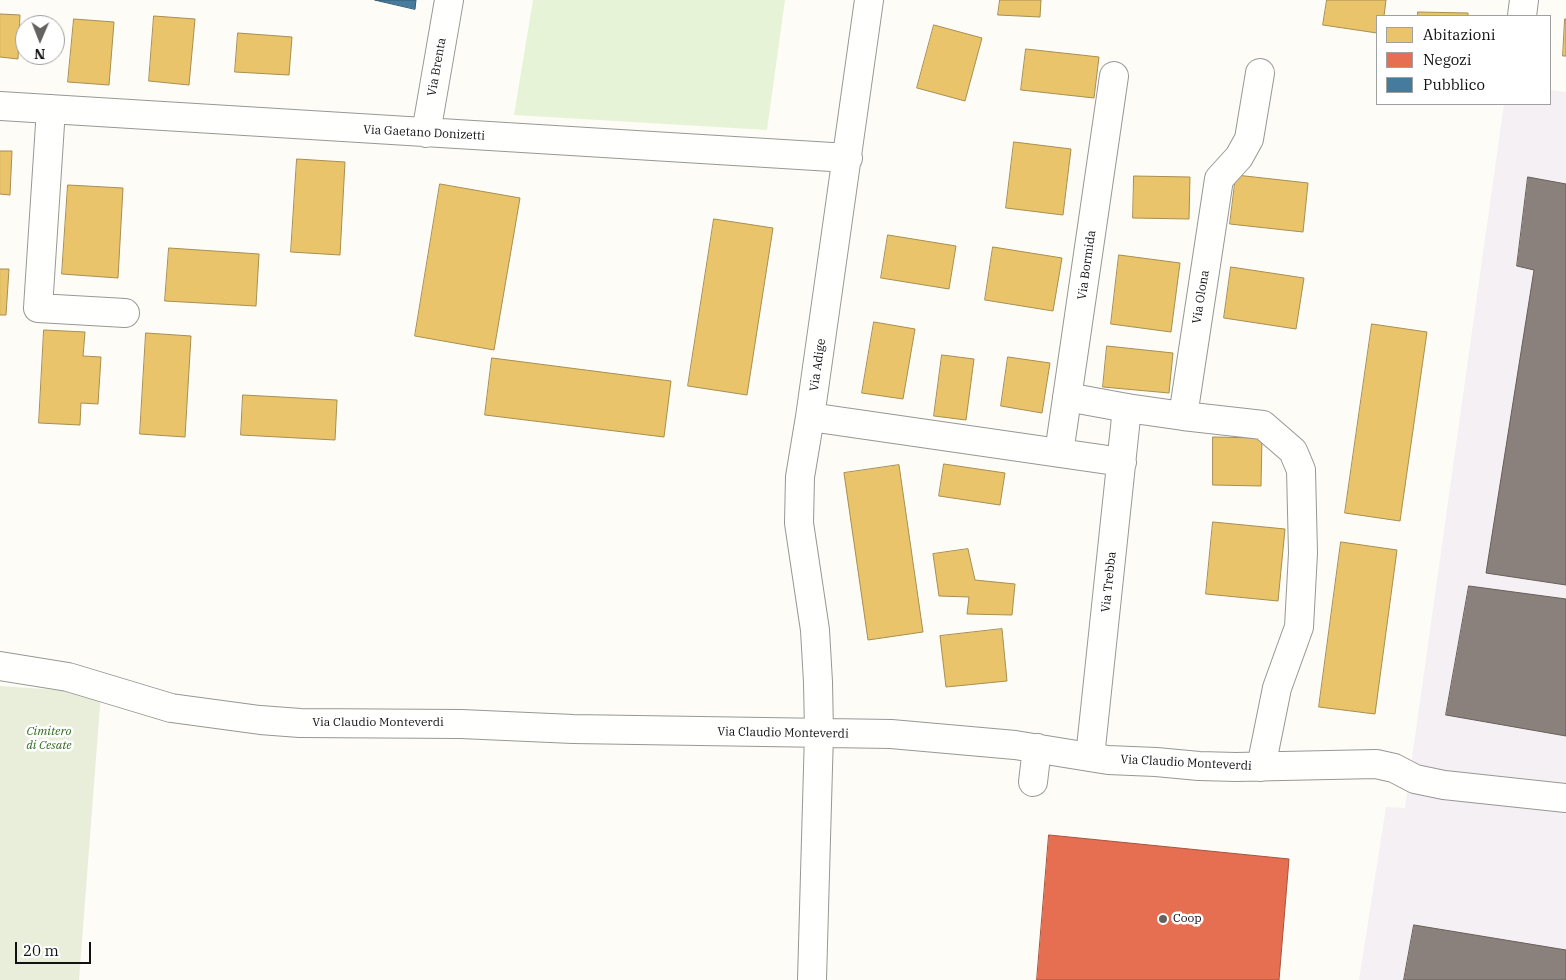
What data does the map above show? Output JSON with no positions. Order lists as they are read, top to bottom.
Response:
{
  "streets": {
    "street": [
      "Via Brenta",
      "Via Gaetano Donizetti",
      "Via Bormida",
      "Via Olona",
      "Via Adige",
      "Via Trebba",
      "Via Claudio Monteverdi"
    ]
  },
  "crossings": [
    ["Via Brenta", "Via Gaetano Donizetti"],
    ["Via Gaetano Donizetti", "Via Adige"],
    ["Via Adige", "Via Claudio Monteverdi"],
    ["Via Trebba", "Via Claudio Monteverdi"]
  ],
  "parks": ["Cimitero di Cesate"],
  "places": ["Coop"],
  "legend": ["Abitazioni", "Negozi", "Pubblico"],
  "scale_bar": "20 m",
  "north": "bottom"
}
